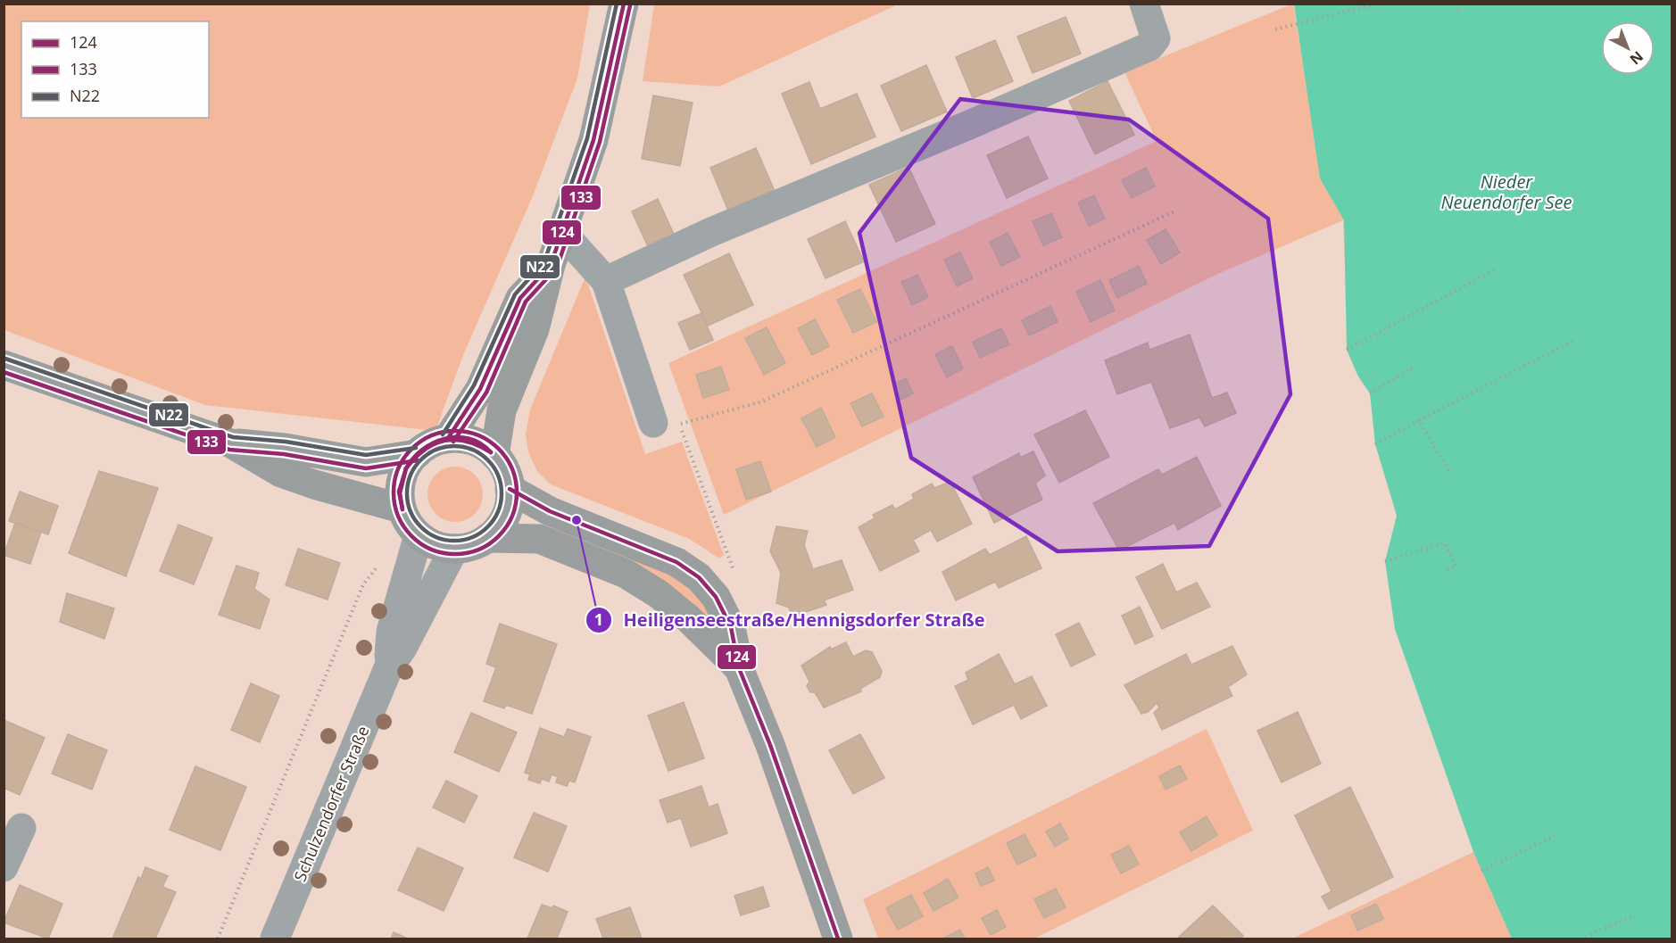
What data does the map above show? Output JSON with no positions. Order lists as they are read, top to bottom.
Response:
{
  "streets": {
    "street": ["Schulzendorfer Straße"]
  },
  "water": ["Nieder Neuendorfer See"],
  "places": ["Heiligenseestraße/Hennigsdorfer Straße"],
  "lines": ["transit line 124", "transit line N22", "transit line 133"],
  "legend": ["124", "133", "N22"],
  "north": "bottom right"
}
